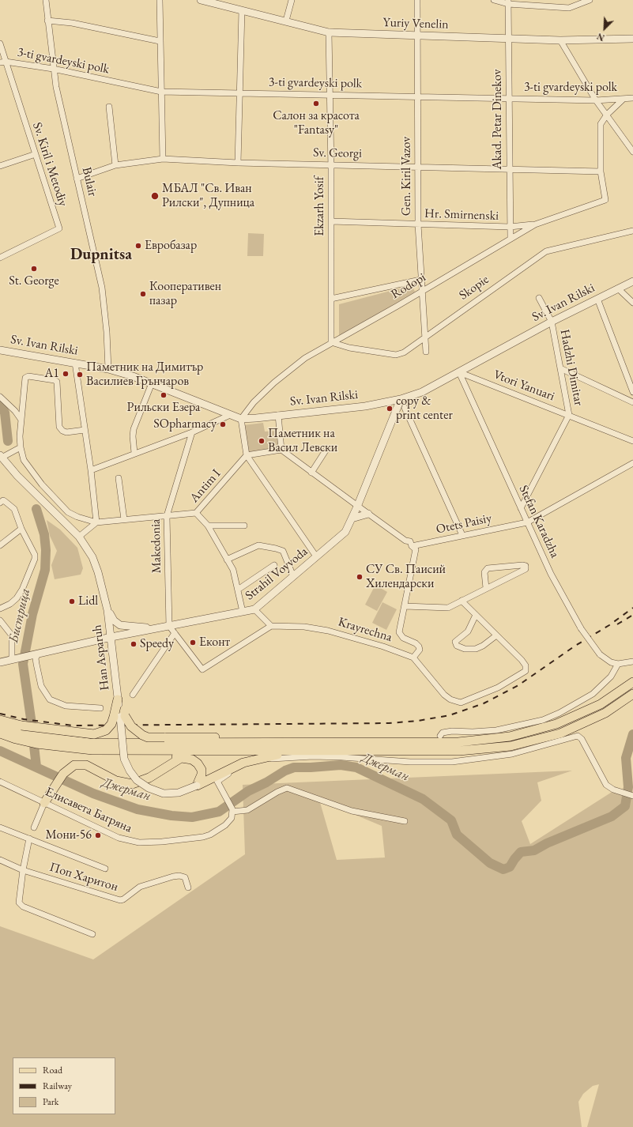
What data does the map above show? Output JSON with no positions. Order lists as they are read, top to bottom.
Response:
{
  "streets": {
    "street": [
      "Yuriy Venelin",
      "3-ti gvardeyski polk",
      "Akad. Petar Dinekov",
      "Sv. Georgi",
      "Sv. Kiril i Metodiy",
      "Gen. Kiril Vazov",
      "Bulair",
      "Ekzarh Yosif",
      "Hr. Smirnenski",
      "Rodopi",
      "Skopie",
      "Sv. Ivan Rilski",
      "Hadzhi Dimitar",
      "Vtori Yanuari",
      "Antim I",
      "Stefan Karadzha",
      "Otets Paisiy",
      "Makedonia",
      "Strahil Voyvoda",
      "Krayrechna",
      "Han Asparuh",
      "Елисавета Багряна",
      "Поп Харитон"
    ]
  },
  "crossings": [
    ["Yuriy Venelin", "Akad. Petar Dinekov"],
    ["Yuriy Venelin", "Gen. Kiril Vazov"],
    ["Yuriy Venelin", "Ekzarh Yosif"],
    ["3-ti gvardeyski polk", "Akad. Petar Dinekov"],
    ["3-ti gvardeyski polk", "Sv. Kiril i Metodiy"],
    ["3-ti gvardeyski polk", "Gen. Kiril Vazov"],
    ["3-ti gvardeyski polk", "Bulair"],
    ["3-ti gvardeyski polk", "Ekzarh Yosif"],
    ["Akad. Petar Dinekov", "Sv. Georgi"],
    ["Akad. Petar Dinekov", "Hr. Smirnenski"],
    ["Akad. Petar Dinekov", "Rodopi"],
    ["Sv. Georgi", "Gen. Kiril Vazov"],
    ["Sv. Georgi", "Bulair"],
    ["Sv. Georgi", "Ekzarh Yosif"],
    ["Sv. Georgi", "Rodopi"],
    ["Gen. Kiril Vazov", "Hr. Smirnenski"],
    ["Gen. Kiril Vazov", "Rodopi"],
    ["Gen. Kiril Vazov", "Skopie"],
    ["Bulair", "Sv. Ivan Rilski"],
    ["Ekzarh Yosif", "Hr. Smirnenski"],
    ["Ekzarh Yosif", "Rodopi"],
    ["Ekzarh Yosif", "Skopie"],
    ["Hr. Smirnenski", "Rodopi"],
    ["Rodopi", "Skopie"],
    ["Rodopi", "Sv. Ivan Rilski"],
    ["Sv. Ivan Rilski", "Hadzhi Dimitar"],
    ["Sv. Ivan Rilski", "Vtori Yanuari"],
    ["Sv. Ivan Rilski", "Stefan Karadzha"],
    ["Sv. Ivan Rilski", "Strahil Voyvoda"],
    ["Hadzhi Dimitar", "Vtori Yanuari"],
    ["Hadzhi Dimitar", "Stefan Karadzha"],
    ["Vtori Yanuari", "Stefan Karadzha"],
    ["Antim I", "Makedonia"],
    ["Stefan Karadzha", "Otets Paisiy"],
    ["Makedonia", "Strahil Voyvoda"],
    ["Strahil Voyvoda", "Han Asparuh"]
  ],
  "districts": ["Dupnitsa"],
  "water": ["Бистрица", "Джерман"],
  "places": [
    "Салон за красота \"Fantasy\"",
    "МБАЛ \"Св. Иван Рилски\", Дупница",
    "Евробазар",
    "St. George",
    "Кооперативен пазар",
    "A1",
    "Паметник на Димитър Василиев Грънчаров",
    "Рильски Езера",
    "copy & print center",
    "SOpharmacy",
    "Паметник на Васил Левски",
    "СУ Св. Паисий Хилендарски",
    "Lidl",
    "Еконт",
    "Speedy",
    "Мони-56"
  ],
  "legend": ["Road", "Railway", "Park"],
  "north": "bottom left"
}
